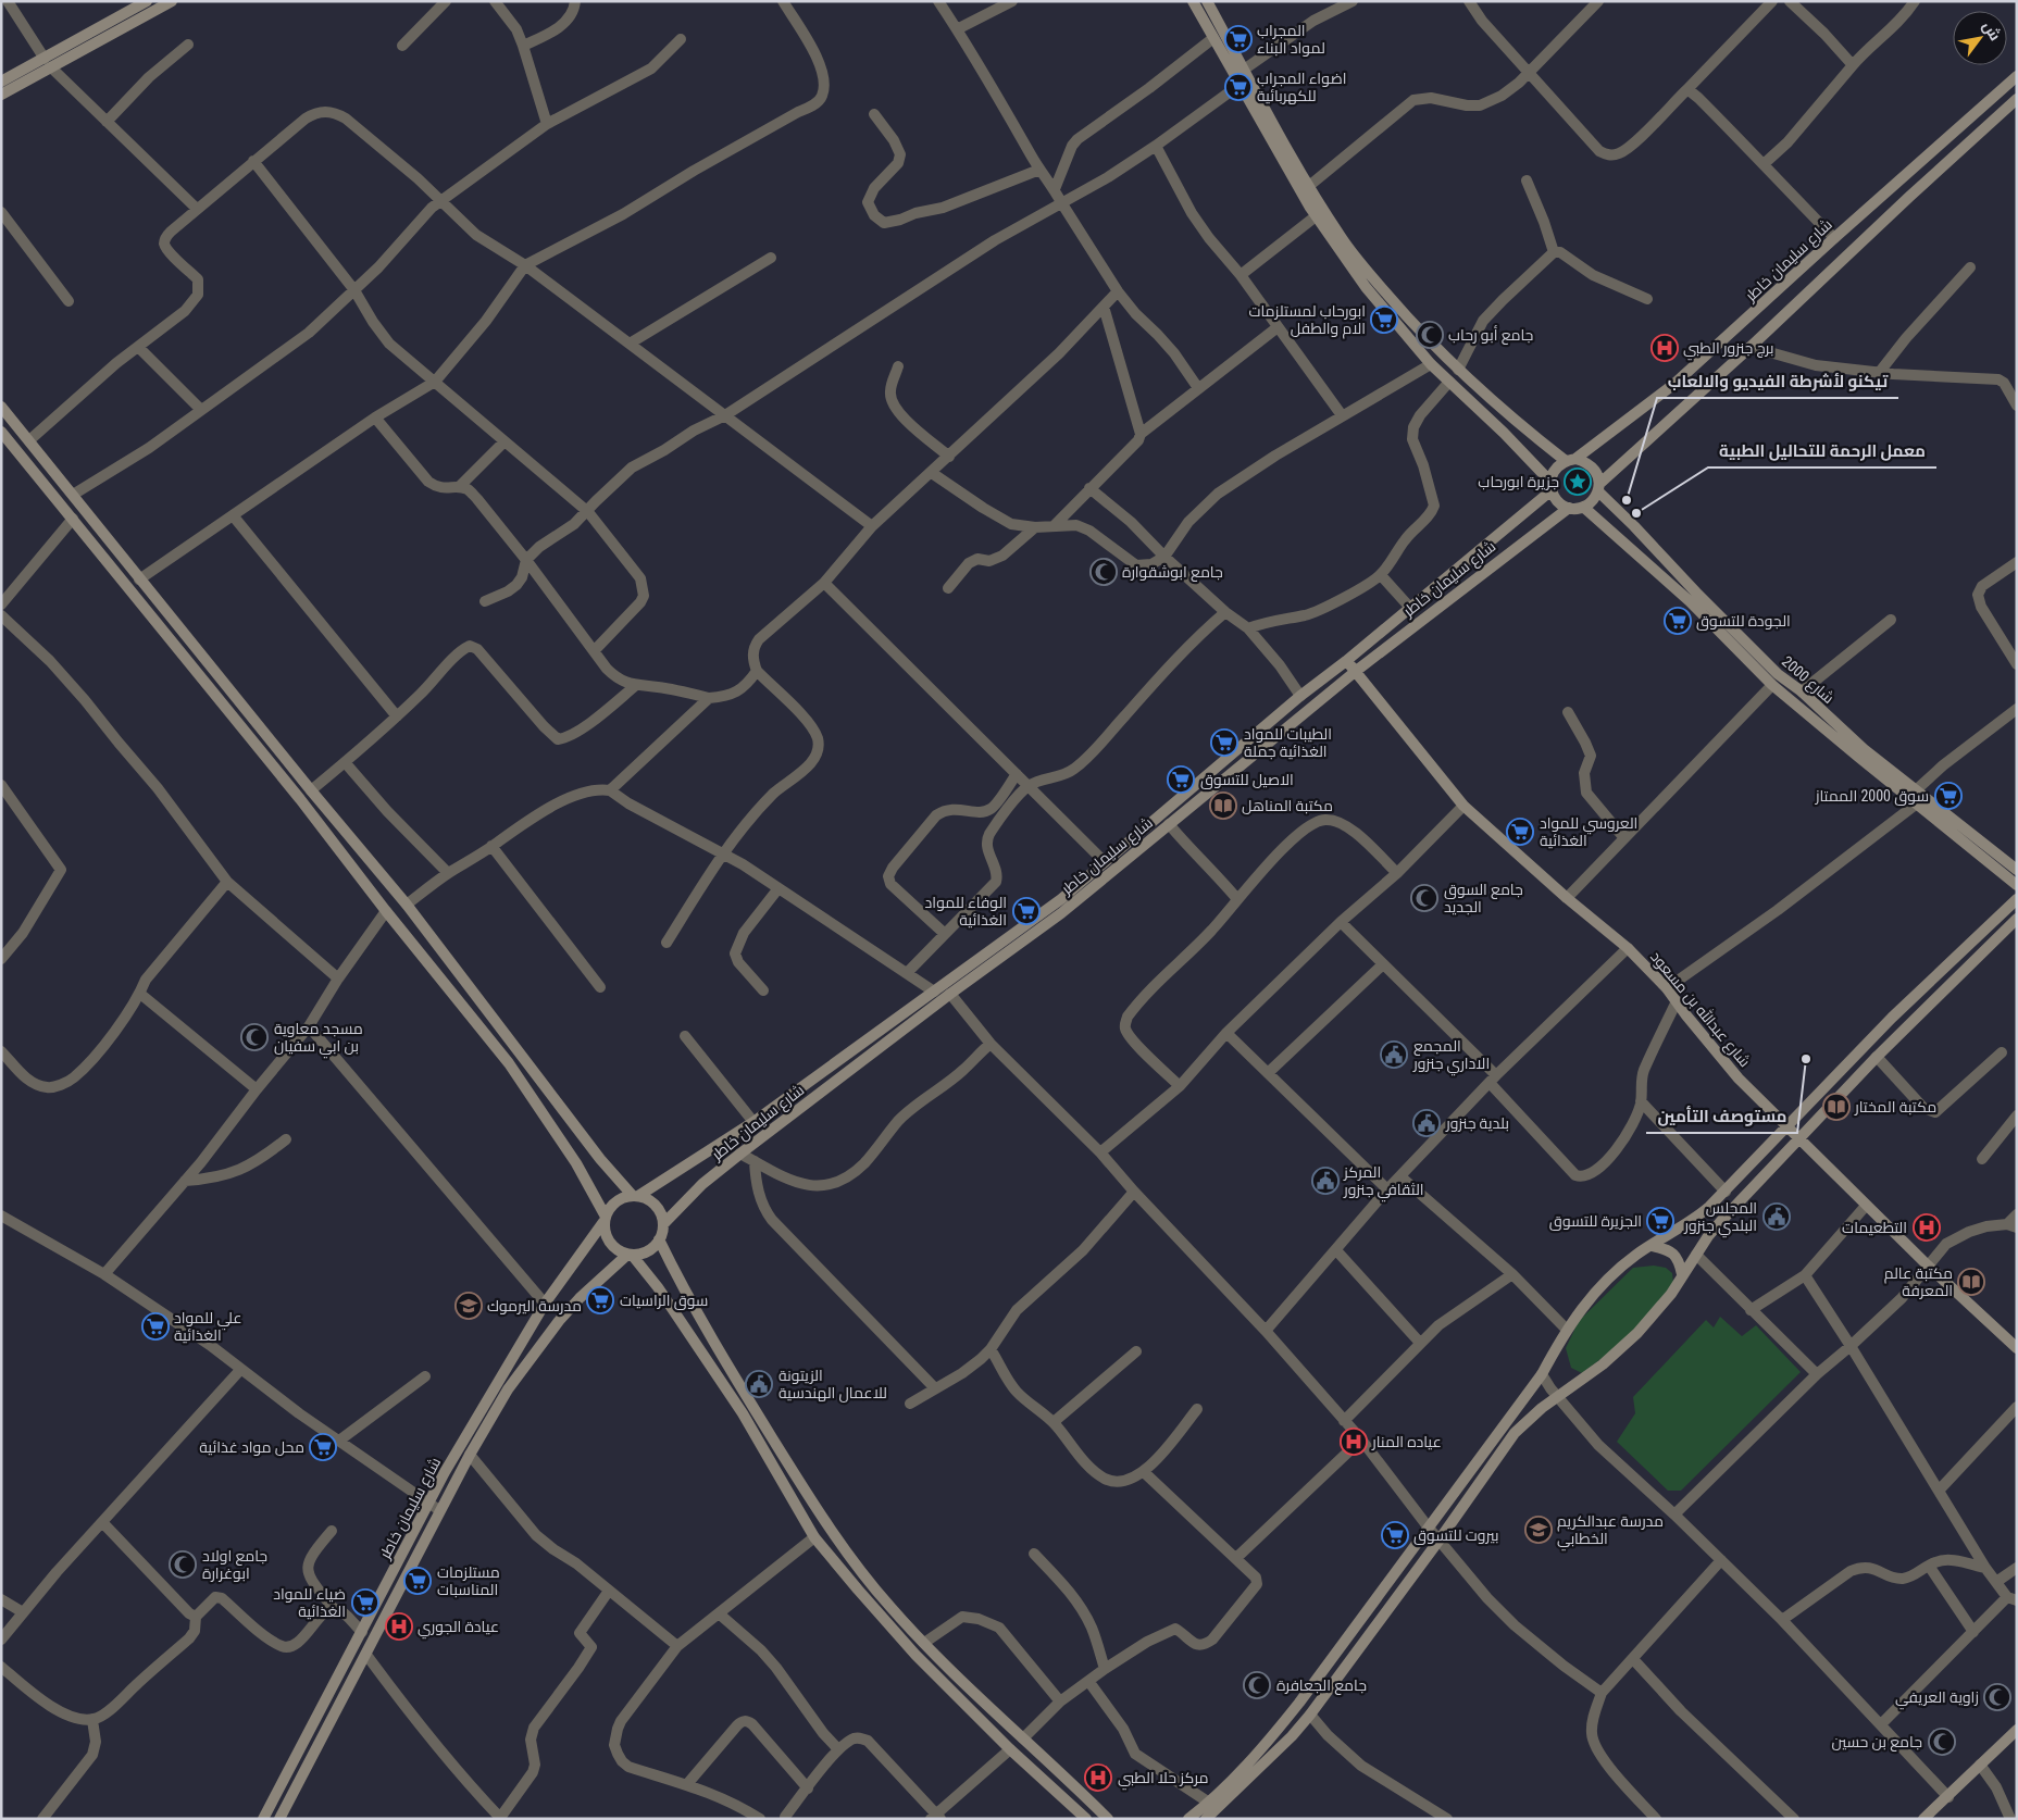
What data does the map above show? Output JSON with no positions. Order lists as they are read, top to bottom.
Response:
{
  "streets": {
    "main road": ["شارع سليمان خاطر", "شارع 2000", "شارع عبدالله بن مسعود"]
  },
  "crossings": [
    ["شارع سليمان خاطر", "شارع 2000"],
    ["شارع سليمان خاطر", "شارع عبدالله بن مسعود"]
  ],
  "places": {
    "supermarket": [
      "المجراب لمواد البناء",
      "اضواء المجراب للكهربائية",
      "ابورحاب لمستلزمات الام والطفل",
      "الجودة للتسوق",
      "الطيبات للمواد الغذائية جملة",
      "الاصيل للتسوق",
      "سوق 2000 الممتاز",
      "العروسي للمواد الغذائية",
      "الوفاء للمواد الغذائية",
      "الجزيرة للتسوق",
      "سوق الراسيات",
      "علي للمواد الغذائية",
      "محل مواد غذائية",
      "بيروت للتسوق",
      "مستلزمات المناسبات",
      "ضياء للمواد الغذائية"
    ],
    "mosque": [
      "جامع أبو رحاب",
      "جامع ابوشقوارة",
      "جامع السوق الجديد",
      "مسجد معاوية بن ابي سفيان",
      "جامع اولاد ابوغرارة",
      "جامع الجعافرة",
      "زاوية العريفي",
      "جامع بن حسين"
    ],
    "hospital": [
      "برج جنزور الطبي",
      "التطعيمات",
      "عياده المنار",
      "عيادة الجوري",
      "مركز حلا الطبي"
    ],
    "place": ["جزيرة ابورحاب"],
    "other": ["تيكنو لأشرطة الفيديو والالعاب", "معمل الرحمة للتحاليل الطبية", "مستوصف التأمين"],
    "library": ["مكتبة المناهل", "مكتبة المختار", "مكتبة عالم المعرفة"],
    "public building": [
      "المجمع الاداري جنزور",
      "بلدية جنزور",
      "المركز الثقافي جنزور",
      "المجلس البلدي جنزور",
      "الزيتونة للاعمال الهندسية"
    ],
    "school or university": ["مدرسة اليرموك", "مدرسة عبدالكريم الخطابي"]
  },
  "north": "top right"
}
